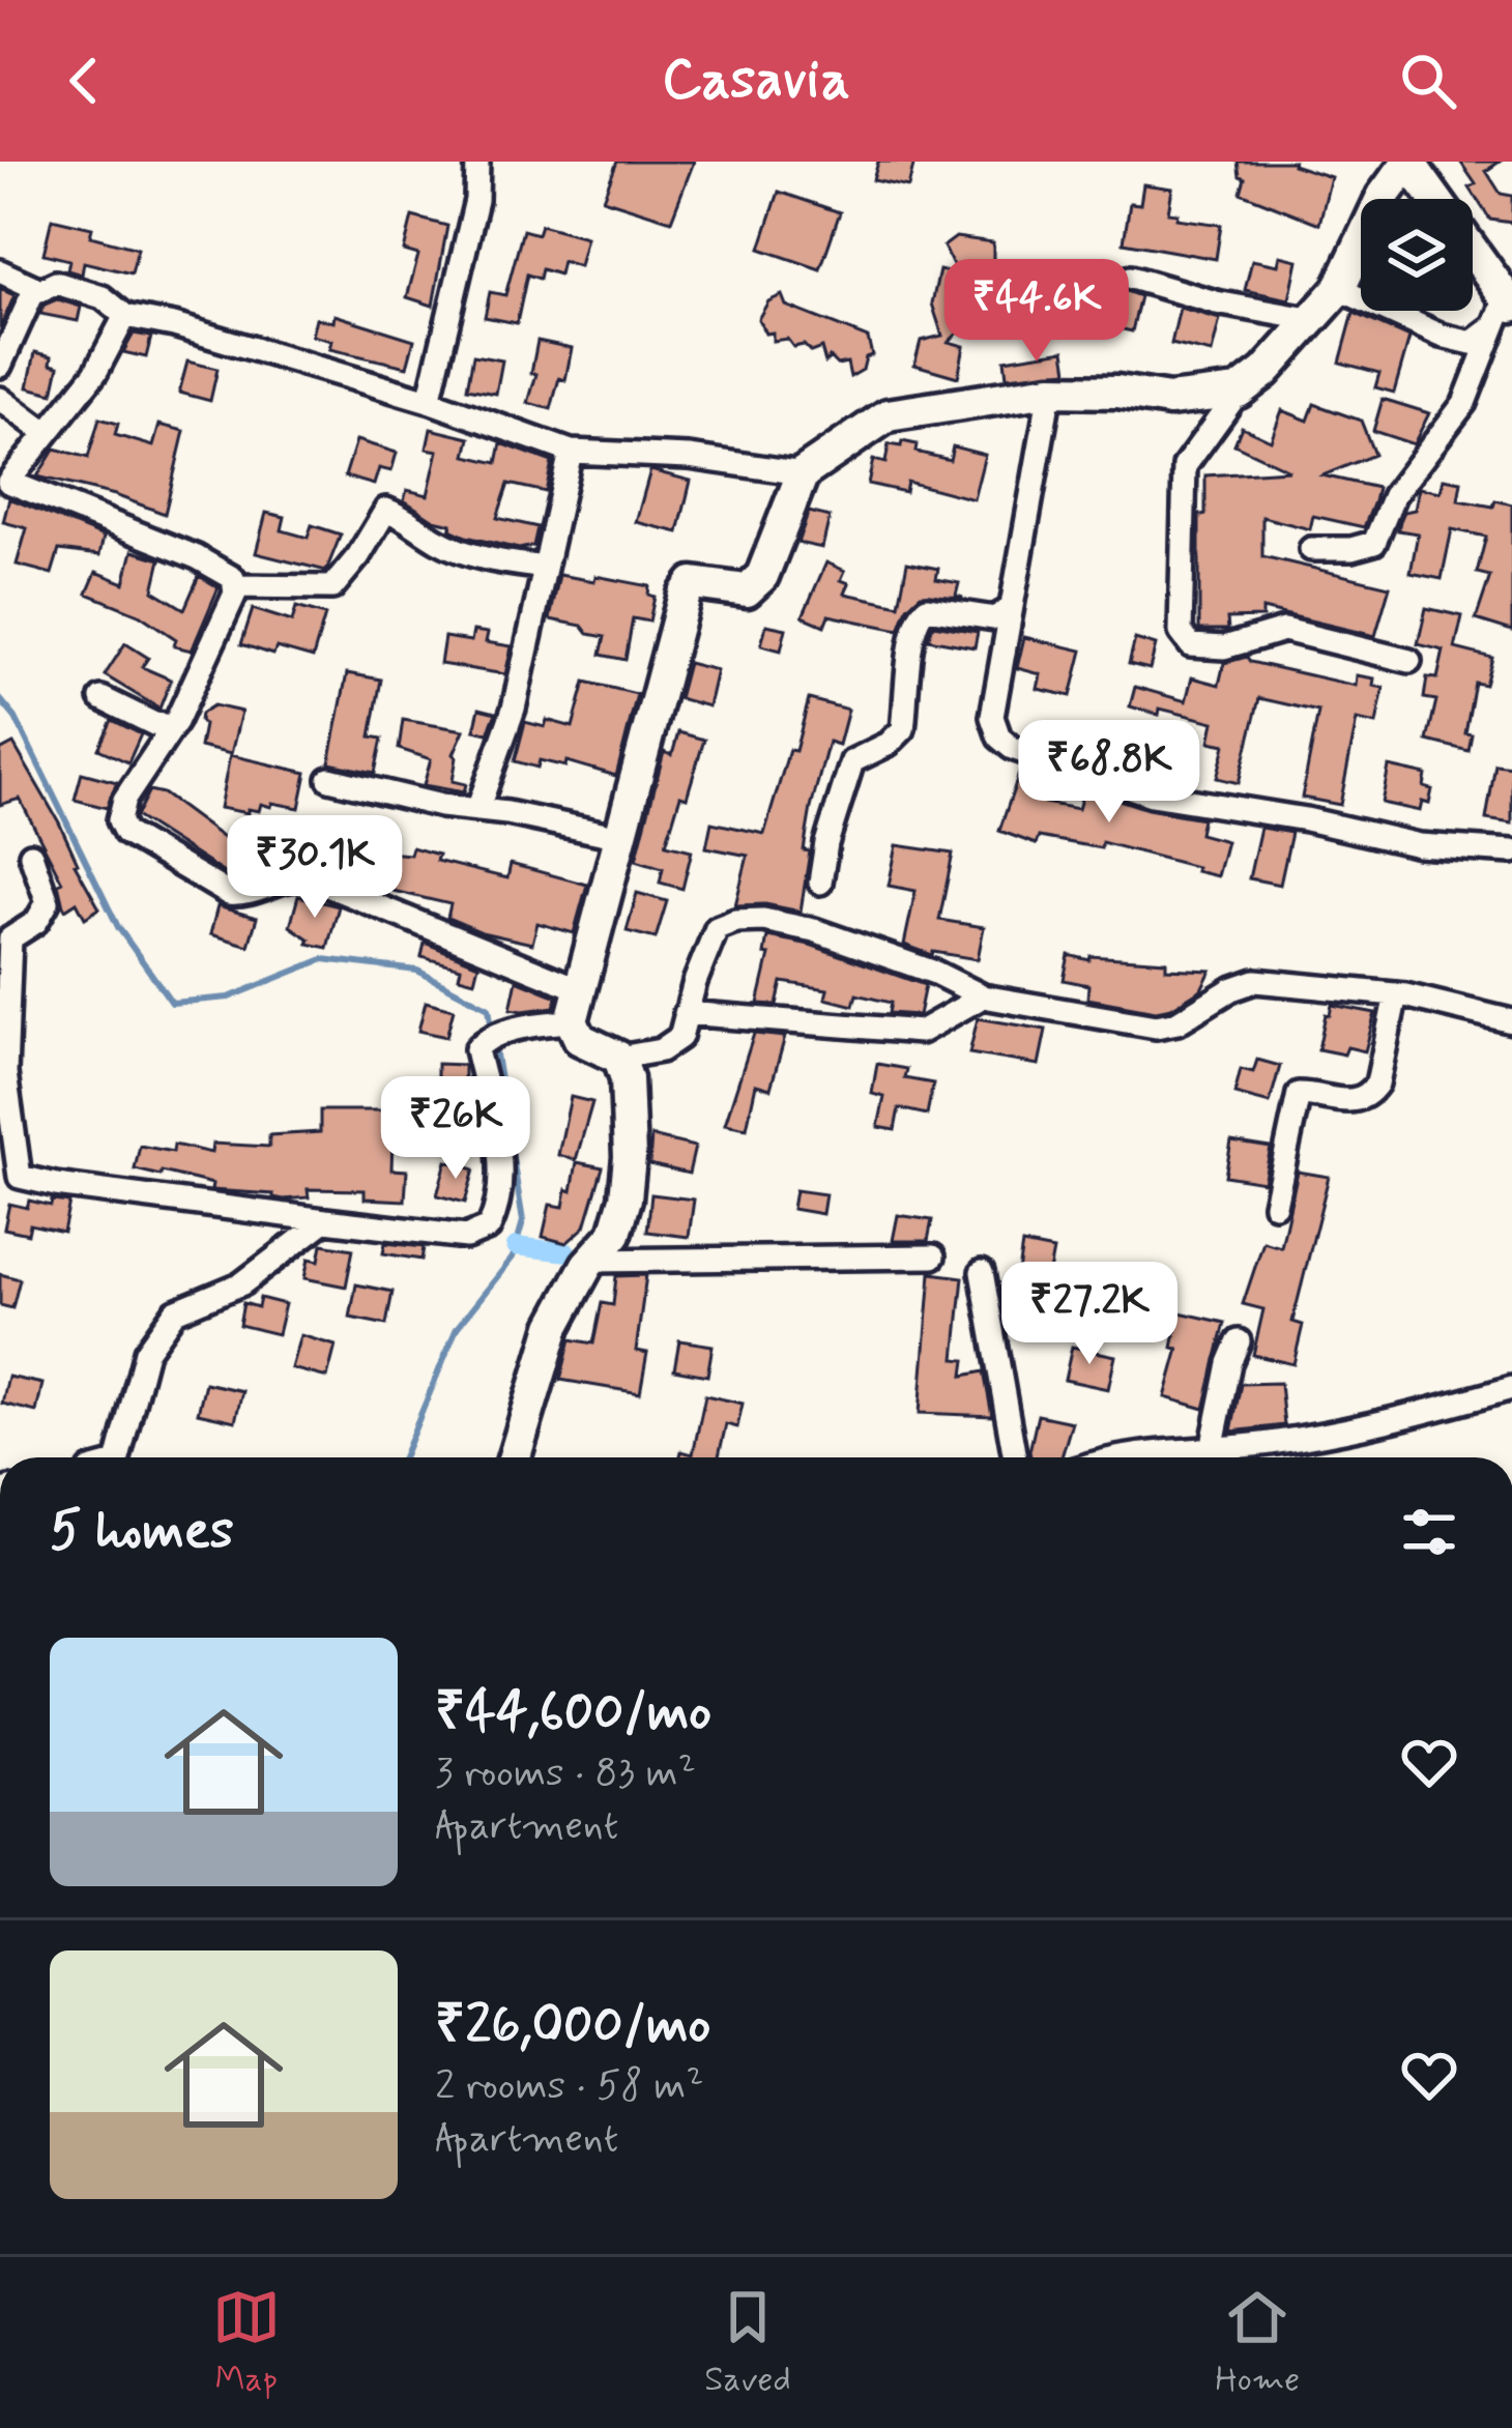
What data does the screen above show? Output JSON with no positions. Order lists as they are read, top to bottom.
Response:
{
  "page": {
    "header": "Casavia",
    "price": [
      "₹44.6K",
      "₹68.8K",
      "₹30.1K",
      "₹26K",
      "₹27.2K"
    ],
    "heading": "5 homes",
    "list": [
      {
        "name": "₹44,600/mo",
        "note": "3 rooms · 83 m² · Apartment"
      },
      {
        "name": "₹26,000/mo",
        "note": "2 rooms · 58 m² · Apartment"
      }
    ],
    "tabs": ["Map", "Saved", "Home"]
  }
}
